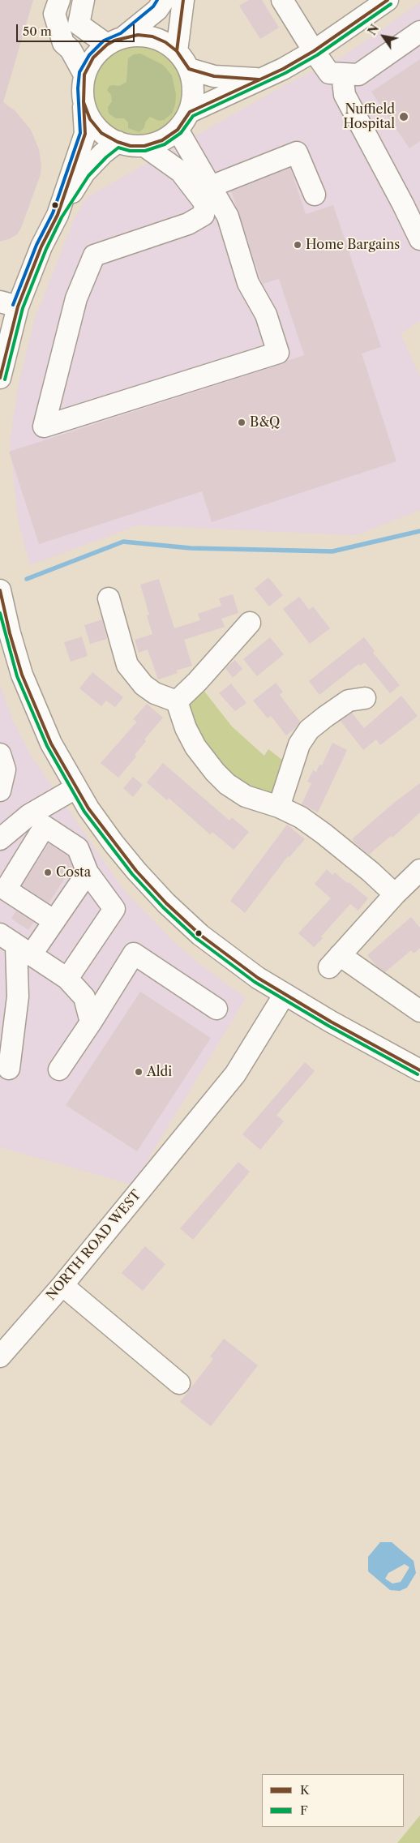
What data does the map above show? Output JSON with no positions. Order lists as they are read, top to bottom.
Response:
{
  "streets": {
    "street": ["NORTH ROAD WEST"]
  },
  "places": [
    "Nuffield Hospital",
    "Home Bargains",
    "B&Q",
    "Costa",
    "Aldi"
  ],
  "lines": ["transit line K", "transit line F"],
  "legend": ["K", "F"],
  "scale_bar": "50 m",
  "north": "top left"
}
